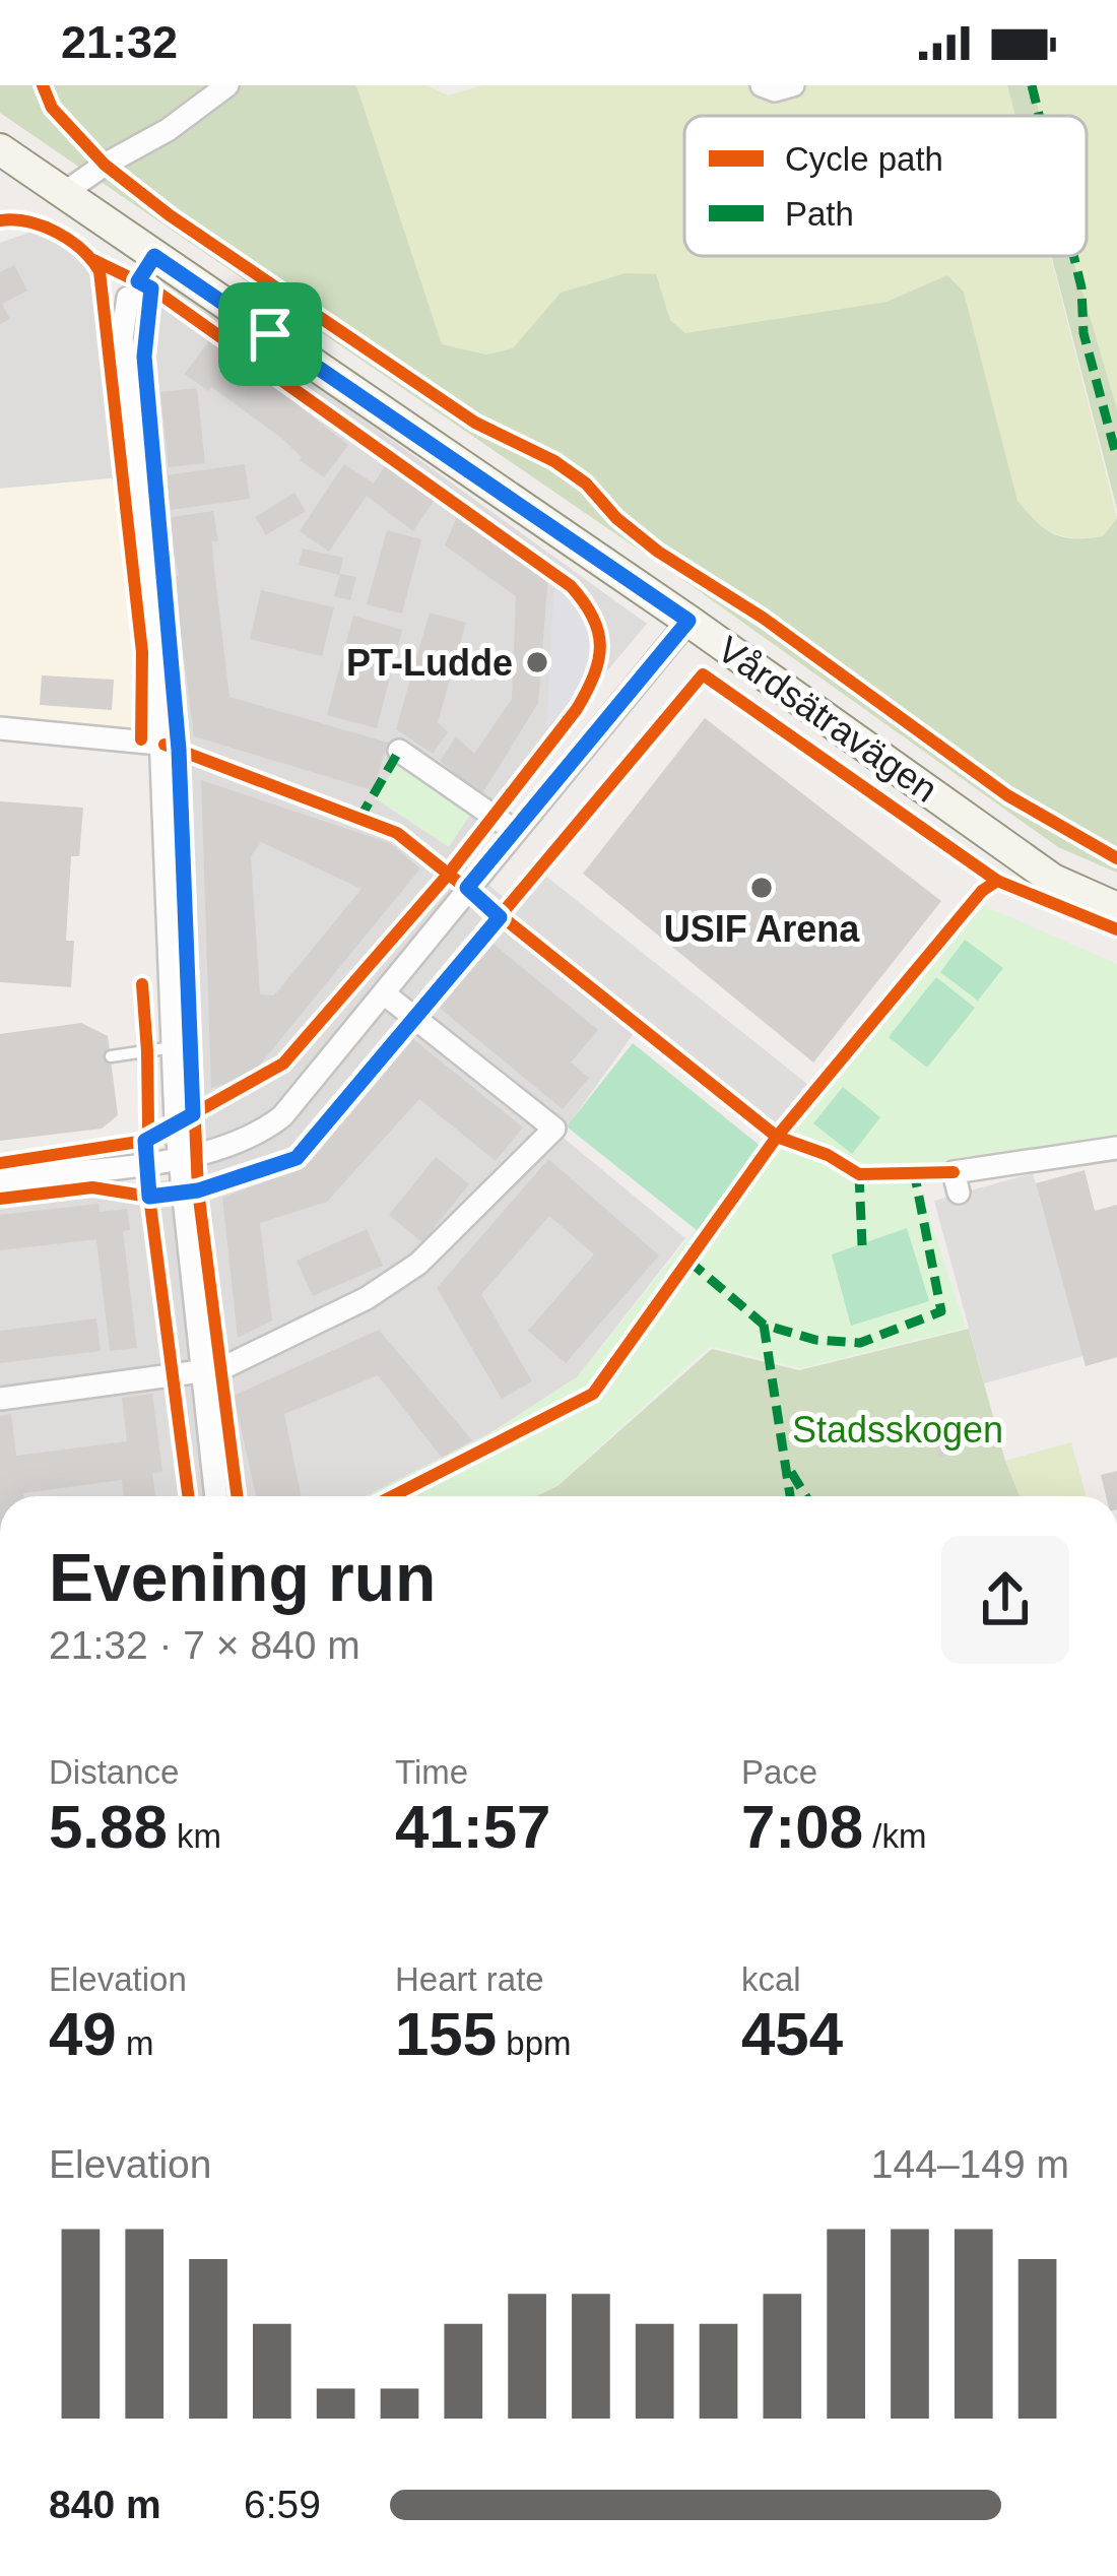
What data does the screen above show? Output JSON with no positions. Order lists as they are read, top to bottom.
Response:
{
  "streets": {
    "main road": ["Vårdsätravägen"]
  },
  "parks": ["Stadsskogen"],
  "places": ["PT-Ludde", "USIF Arena"],
  "legend": ["Cycle path", "Path"],
  "page": {
    "status": "21:32",
    "heading": ["Evening run", "21:32 · 7 × 840 m"],
    "stats": [
      ["Distance", "5.88 km"],
      ["Time", "41:57"],
      ["Pace", "7:08 /km"],
      ["Elevation", "49 m"],
      ["Heart rate", "155 bpm"],
      ["kcal", "454"]
    ],
    "chart": ["Elevation", "144–149 m"],
    "list": [
      {
        "name": "840 m",
        "note": "6:59"
      }
    ]
  }
}
